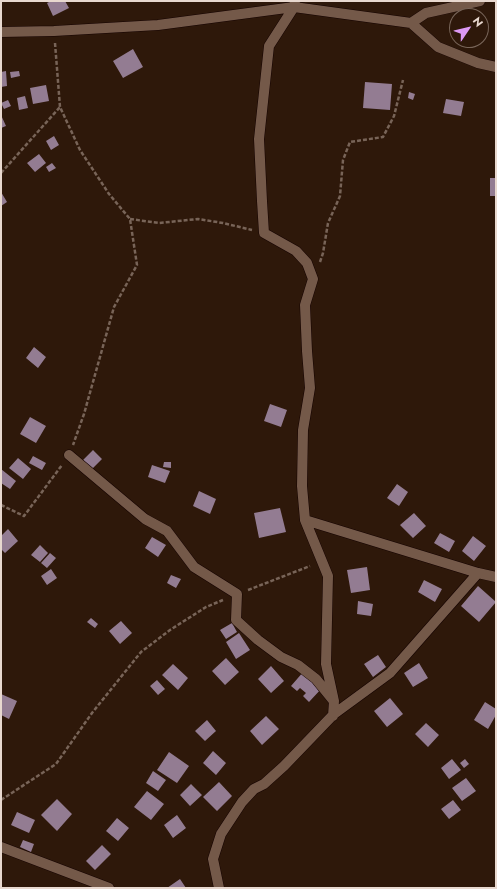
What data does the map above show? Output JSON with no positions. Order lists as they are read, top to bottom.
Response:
{
  "north": "top right"
}
